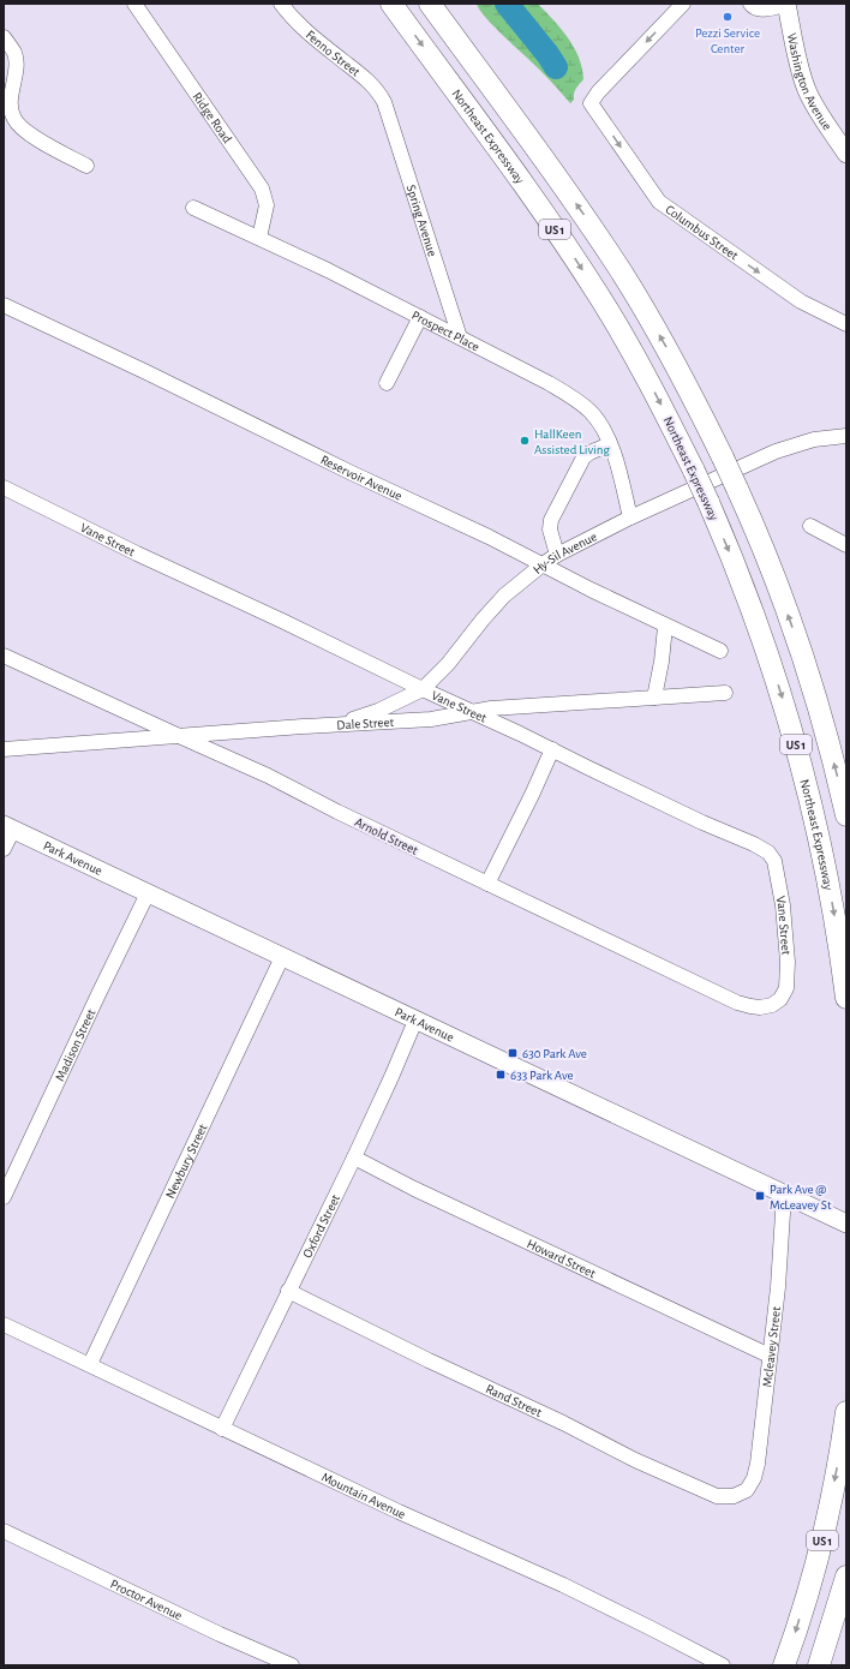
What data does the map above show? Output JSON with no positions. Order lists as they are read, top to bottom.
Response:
{
  "streets": {
    "highway": ["Northeast Expressway", "US 1"],
    "main road": ["Washington Avenue", "Park Avenue"],
    "street": [
      "Fenno Street",
      "Ridge Road",
      "Spring Avenue",
      "Columbus Street",
      "Prospect Place",
      "Reservoir Avenue",
      "Vane Street",
      "Hy-Sil Avenue",
      "Dale Street",
      "Arnold Street",
      "Madison Street",
      "Newbury Street",
      "Oxford Street",
      "Howard Street",
      "Mcleavey Street",
      "Rand Street",
      "Mountain Avenue",
      "Proctor Avenue"
    ]
  },
  "crossings": [
    ["Fenno Street", "Spring Avenue"],
    ["Ridge Road", "Prospect Place"],
    ["Spring Avenue", "Prospect Place"],
    ["Prospect Place", "Hy-Sil Avenue"],
    ["Reservoir Avenue", "Hy-Sil Avenue"],
    ["Vane Street", "Hy-Sil Avenue"],
    ["Vane Street", "Dale Street"],
    ["Vane Street", "Arnold Street"],
    ["Hy-Sil Avenue", "Dale Street"],
    ["Dale Street", "Arnold Street"],
    ["Park Avenue", "Madison Street"],
    ["Park Avenue", "Newbury Street"],
    ["Park Avenue", "Oxford Street"],
    ["Park Avenue", "Mcleavey Street"],
    ["Newbury Street", "Mountain Avenue"],
    ["Oxford Street", "Howard Street"],
    ["Oxford Street", "Rand Street"],
    ["Oxford Street", "Mountain Avenue"],
    ["Howard Street", "Mcleavey Street"],
    ["Mcleavey Street", "Rand Street"]
  ],
  "places": {
    "other": ["Pezzi Service Center", "HallKeen Assisted Living"],
    "transit": ["630 Park Ave", "633 Park Ave", "Park Ave @ McLeavey St"]
  }
}
